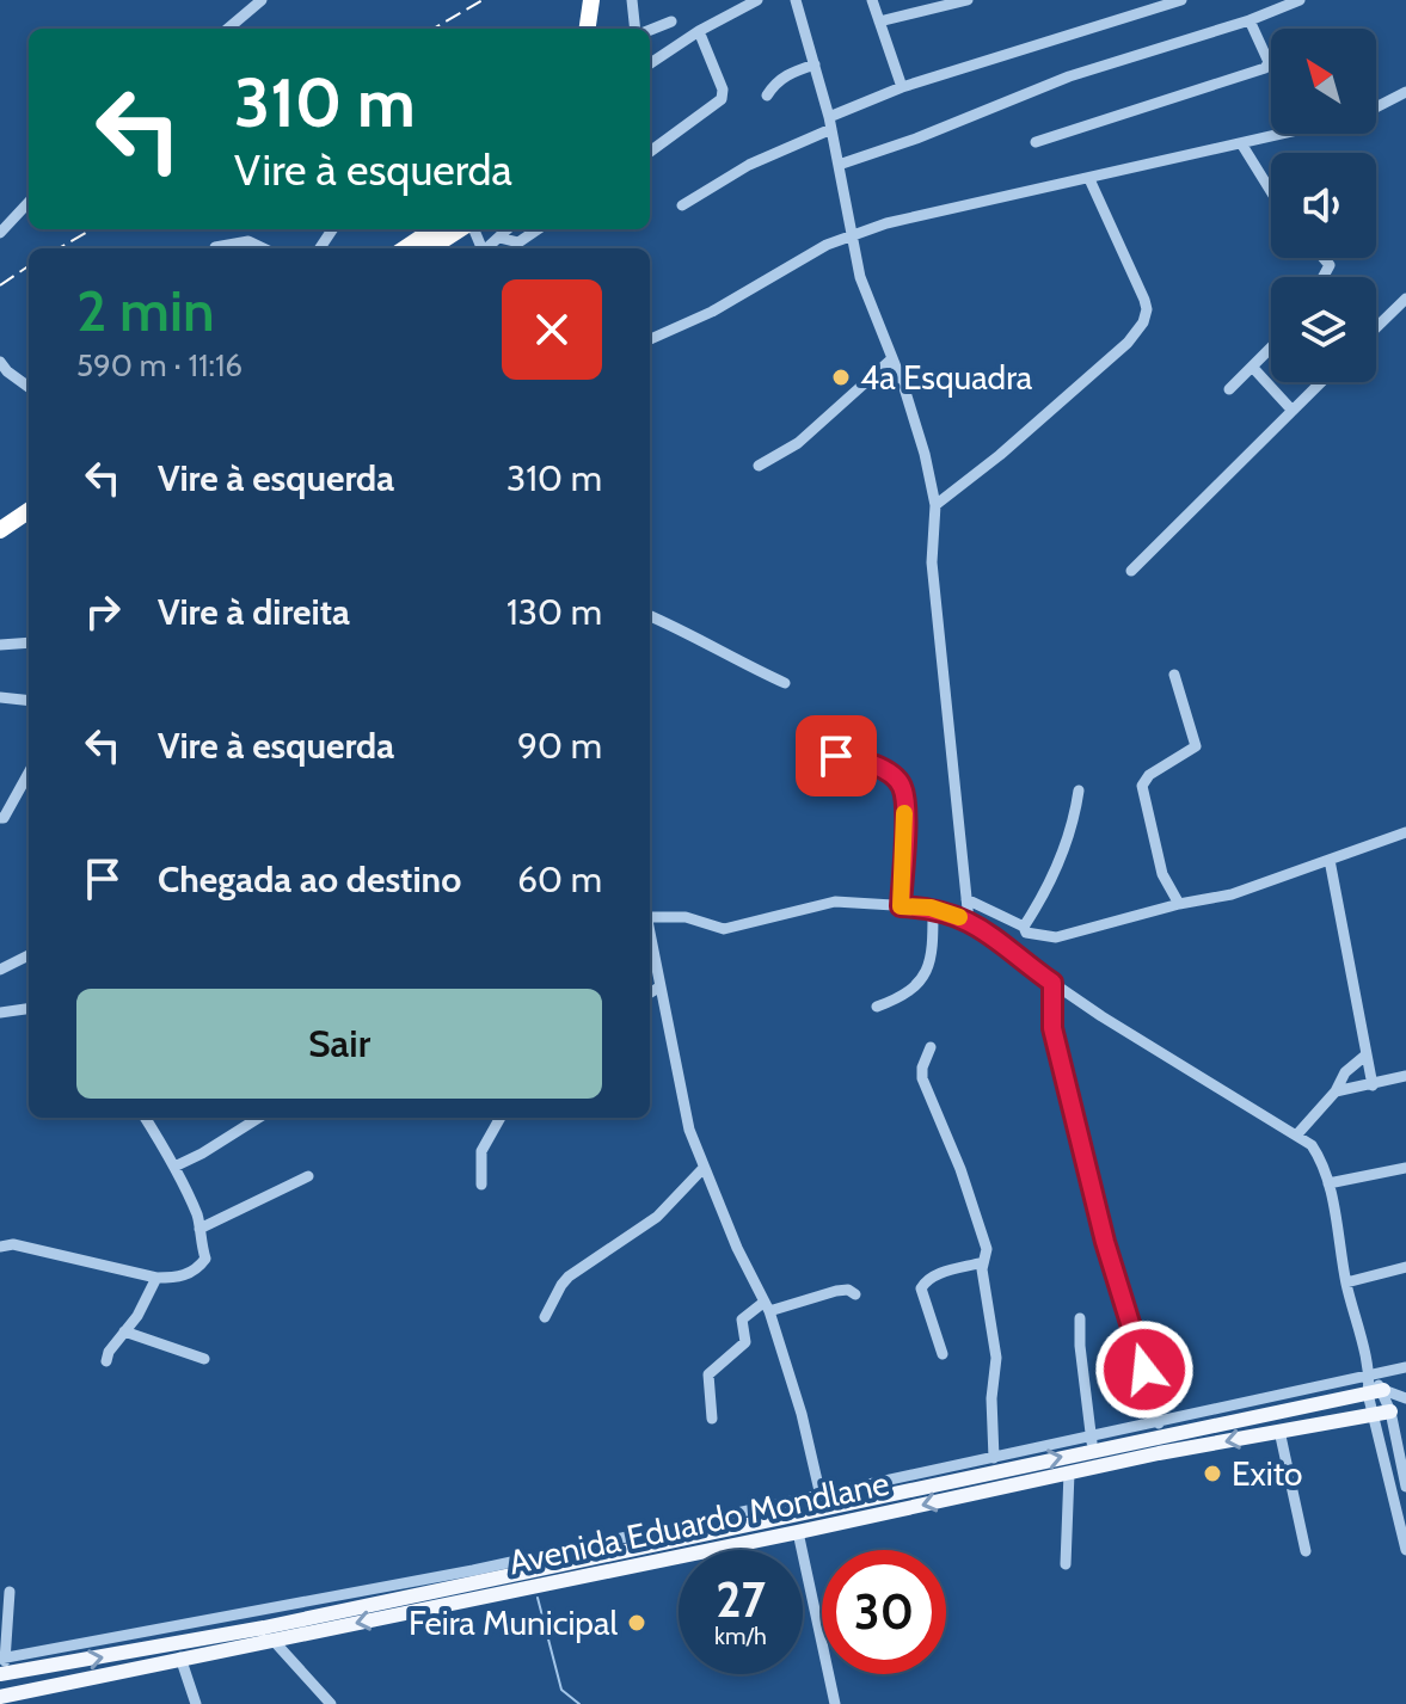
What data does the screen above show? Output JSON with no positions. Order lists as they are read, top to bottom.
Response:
{
  "streets": {
    "main road": ["Avenida Eduardo Mondlane"]
  },
  "places": ["4a Esquadra", "Exito", "Feira Municipal"],
  "north": "top left",
  "page": {
    "turn": ["310 m", "Vire à esquerda"],
    "heading": ["2 min", "590 m · 11:16"],
    "list": [
      {
        "name": "Vire à esquerda",
        "value": "310 m"
      },
      {
        "name": "Vire à direita",
        "value": "130 m"
      },
      {
        "name": "Vire à esquerda",
        "value": "90 m"
      },
      {
        "name": "Chegada ao destino",
        "value": "60 m"
      }
    ],
    "buttons": "Sair",
    "speed": "27 km/h",
    "limit": "30"
  }
}
